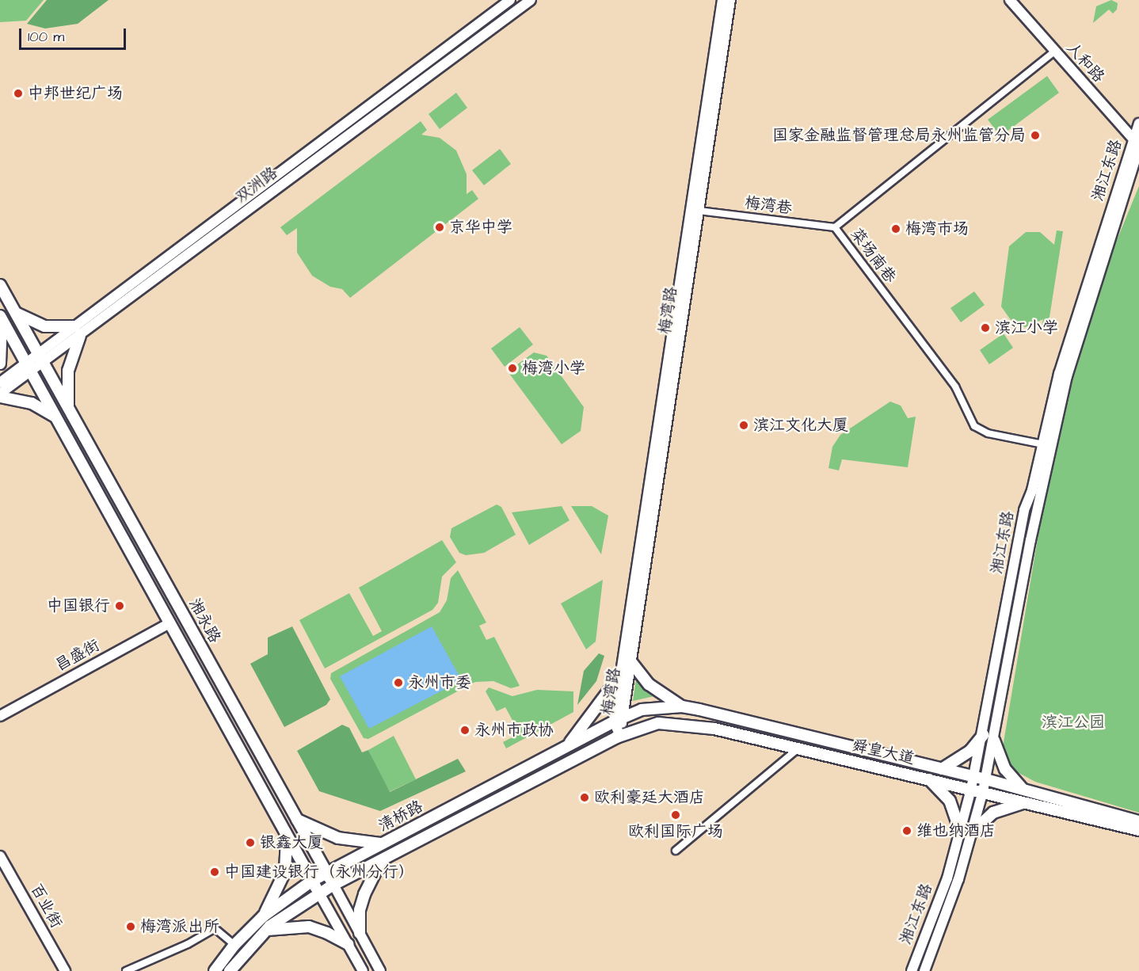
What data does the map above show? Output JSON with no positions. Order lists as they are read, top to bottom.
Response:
{
  "streets": {
    "main road": [
      "人和路",
      "湘江东路",
      "双洲路",
      "梅湾路",
      "湘永路",
      "昌盛街",
      "舜皇大道",
      "清桥路",
      "百业街"
    ],
    "street": ["梅湾巷", "菜场南巷"]
  },
  "crossings": [
    ["人和路", "湘江东路"],
    ["人和路", "菜场南巷"],
    ["湘江东路", "菜场南巷"],
    ["湘江东路", "舜皇大道"],
    ["双洲路", "湘永路"],
    ["梅湾巷", "菜场南巷"],
    ["梅湾巷", "梅湾路"],
    ["梅湾路", "舜皇大道"],
    ["梅湾路", "清桥路"],
    ["湘永路", "昌盛街"],
    ["湘永路", "清桥路"],
    ["舜皇大道", "清桥路"]
  ],
  "parks": ["滨江公园"],
  "places": [
    "中邦世纪广场",
    "国家金融监督管理总局永州监管分局",
    "京华中学",
    "梅湾市场",
    "滨江小学",
    "梅湾小学",
    "滨江文化大厦",
    "中国银行",
    "永州市委",
    "永州市政协",
    "欧利豪廷大酒店",
    "欧利国际广场",
    "维也纳酒店",
    "银鑫大厦",
    "中国建设银行（永州分行）",
    "梅湾派出所"
  ],
  "scale_bar": "100 m"
}
